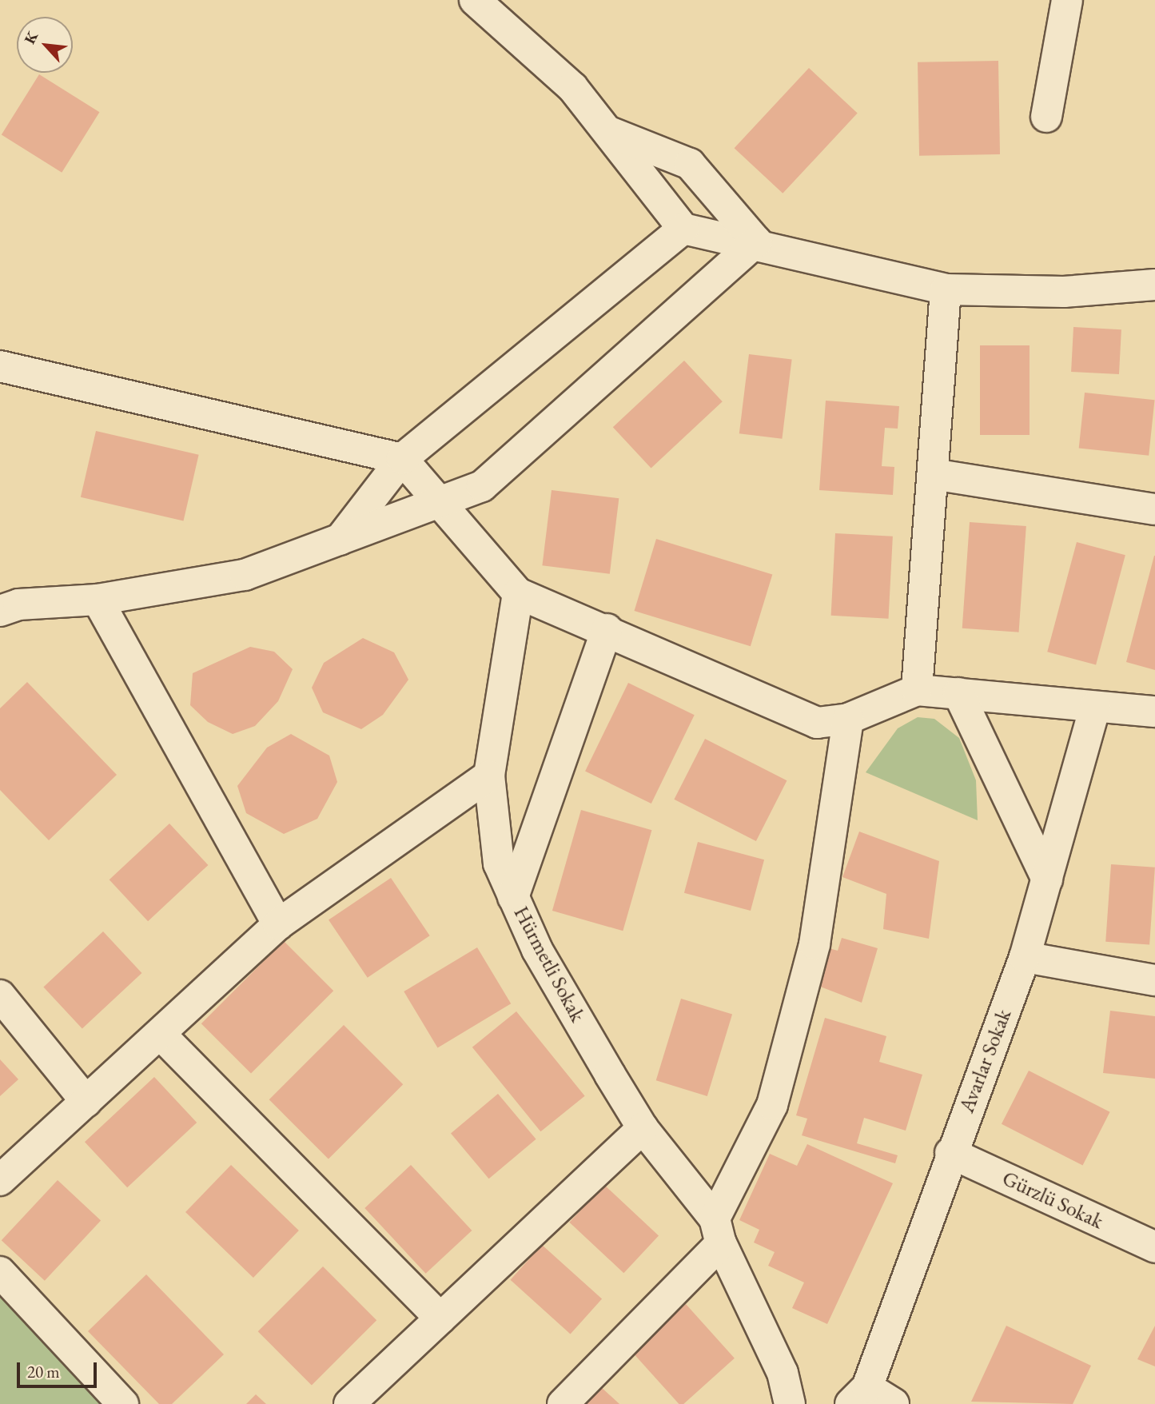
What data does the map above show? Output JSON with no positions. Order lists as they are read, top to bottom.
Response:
{
  "streets": {
    "street": ["Hürmetli Sokak", "Avarlar Sokak", "Gürzlü Sokak"]
  },
  "crossings": [
    ["Avarlar Sokak", "Gürzlü Sokak"]
  ],
  "scale_bar": "20 m",
  "north": "top left"
}
